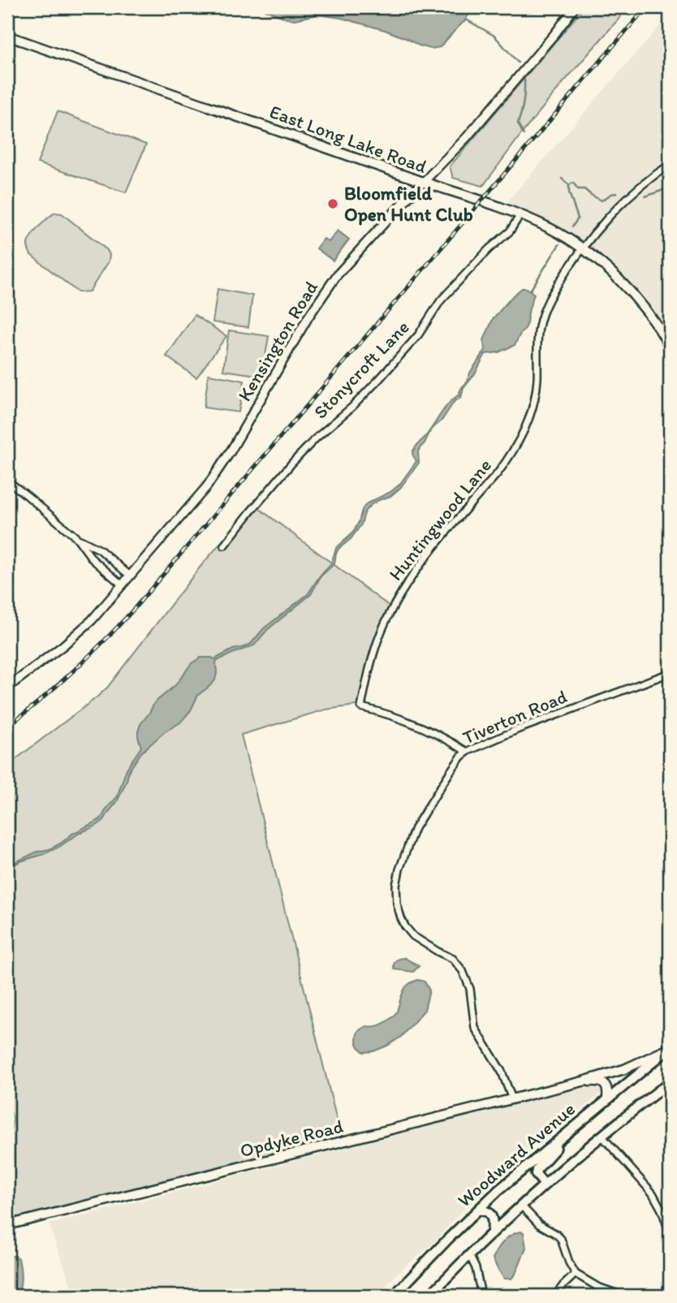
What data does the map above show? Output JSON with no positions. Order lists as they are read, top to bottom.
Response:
{
  "streets": {
    "main road": ["East Long Lake Road", "Opdyke Road", "Woodward Avenue"],
    "street": [
      "Kensington Road",
      "Stonycroft Lane",
      "Huntingwood Lane",
      "Tiverton Road"
    ]
  },
  "crossings": [
    ["East Long Lake Road", "Kensington Road"],
    ["East Long Lake Road", "Stonycroft Lane"],
    ["East Long Lake Road", "Huntingwood Lane"],
    ["Huntingwood Lane", "Tiverton Road"],
    ["Tiverton Road", "Opdyke Road"],
    ["Opdyke Road", "Woodward Avenue"]
  ],
  "places": ["Bloomfield Open Hunt Club"]
}
